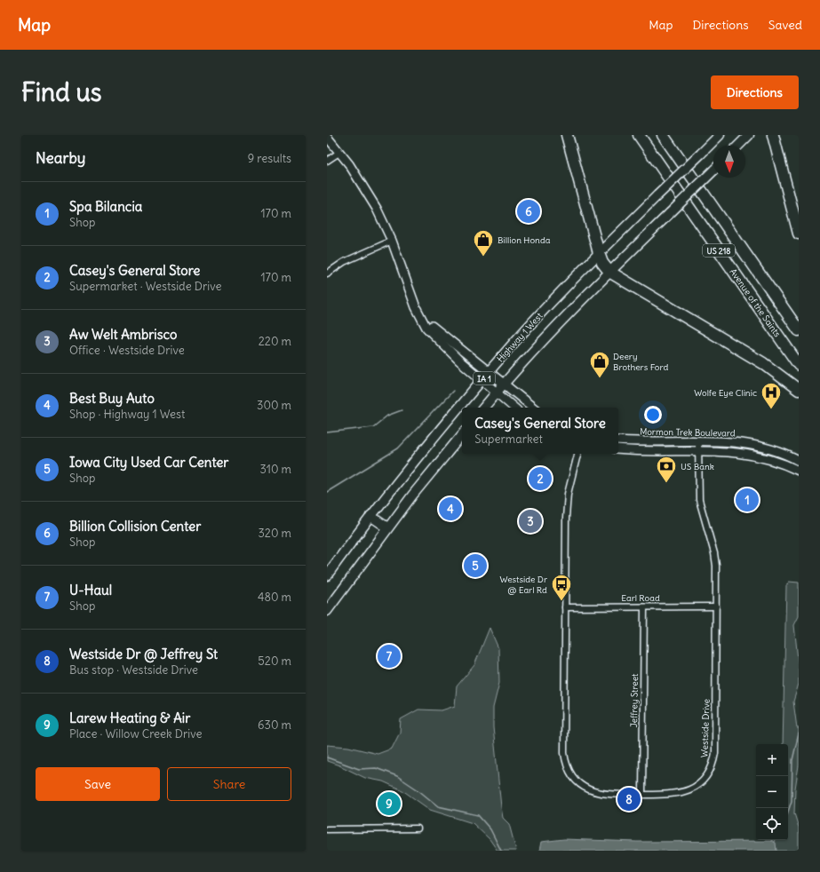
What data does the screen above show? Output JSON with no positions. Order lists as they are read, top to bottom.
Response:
{
  "streets": {
    "highway": ["US 218", "Avenue of the Saints"],
    "main road": ["Highway 1 West", "IA 1", "Mormon Trek Boulevard"],
    "street": ["Earl Road", "Jeffrey Street", "Westside Drive"]
  },
  "crossings": [
    ["Mormon Trek Boulevard", "Westside Drive"],
    ["Earl Road", "Jeffrey Street"],
    ["Earl Road", "Westside Drive"],
    ["Jeffrey Street", "Westside Drive"]
  ],
  "places": {
    "shop": ["Billion Honda", "Deery Brothers Ford"],
    "hospital": ["Wolfe Eye Clinic"],
    "bank": ["US Bank"],
    "bus stop": ["Westside Dr @ Earl Rd"]
  },
  "north": "bottom",
  "page": {
    "header": "Map",
    "nav": ["Map", "Directions", "Saved"],
    "buttons": [
      "Directions",
      ["Save", "Share"]
    ],
    "title": "Find us",
    "heading": ["Nearby", "9 results"],
    "list": [
      {
        "mark": "1",
        "name": "Spa Bilancia",
        "note": "Shop",
        "value": "170 m"
      },
      {
        "mark": "2",
        "name": "Casey's General Store",
        "note": "Supermarket · Westside Drive",
        "value": "170 m"
      },
      {
        "mark": "3",
        "name": "Aw Welt Ambrisco",
        "note": "Office · Westside Drive",
        "value": "220 m"
      },
      {
        "mark": "4",
        "name": "Best Buy Auto",
        "note": "Shop · Highway 1 West",
        "value": "300 m"
      },
      {
        "mark": "5",
        "name": "Iowa City Used Car Center",
        "note": "Shop",
        "value": "310 m"
      },
      {
        "mark": "6",
        "name": "Billion Collision Center",
        "note": "Shop",
        "value": "320 m"
      },
      {
        "mark": "7",
        "name": "U-Haul",
        "note": "Shop",
        "value": "480 m"
      },
      {
        "mark": "8",
        "name": "Westside Dr @ Jeffrey St",
        "note": "Bus stop · Westside Drive",
        "value": "520 m"
      },
      {
        "mark": "9",
        "name": "Larew Heating & Air",
        "note": "Place · Willow Creek Drive",
        "value": "630 m"
      }
    ],
    "pins": [
      "6",
      "2",
      "1",
      "4",
      "3",
      "5",
      "7",
      "8",
      "9"
    ],
    "popup": ["Casey's General Store", "Supermarket"],
    "map_buttons": ["+", "−"]
  }
}
